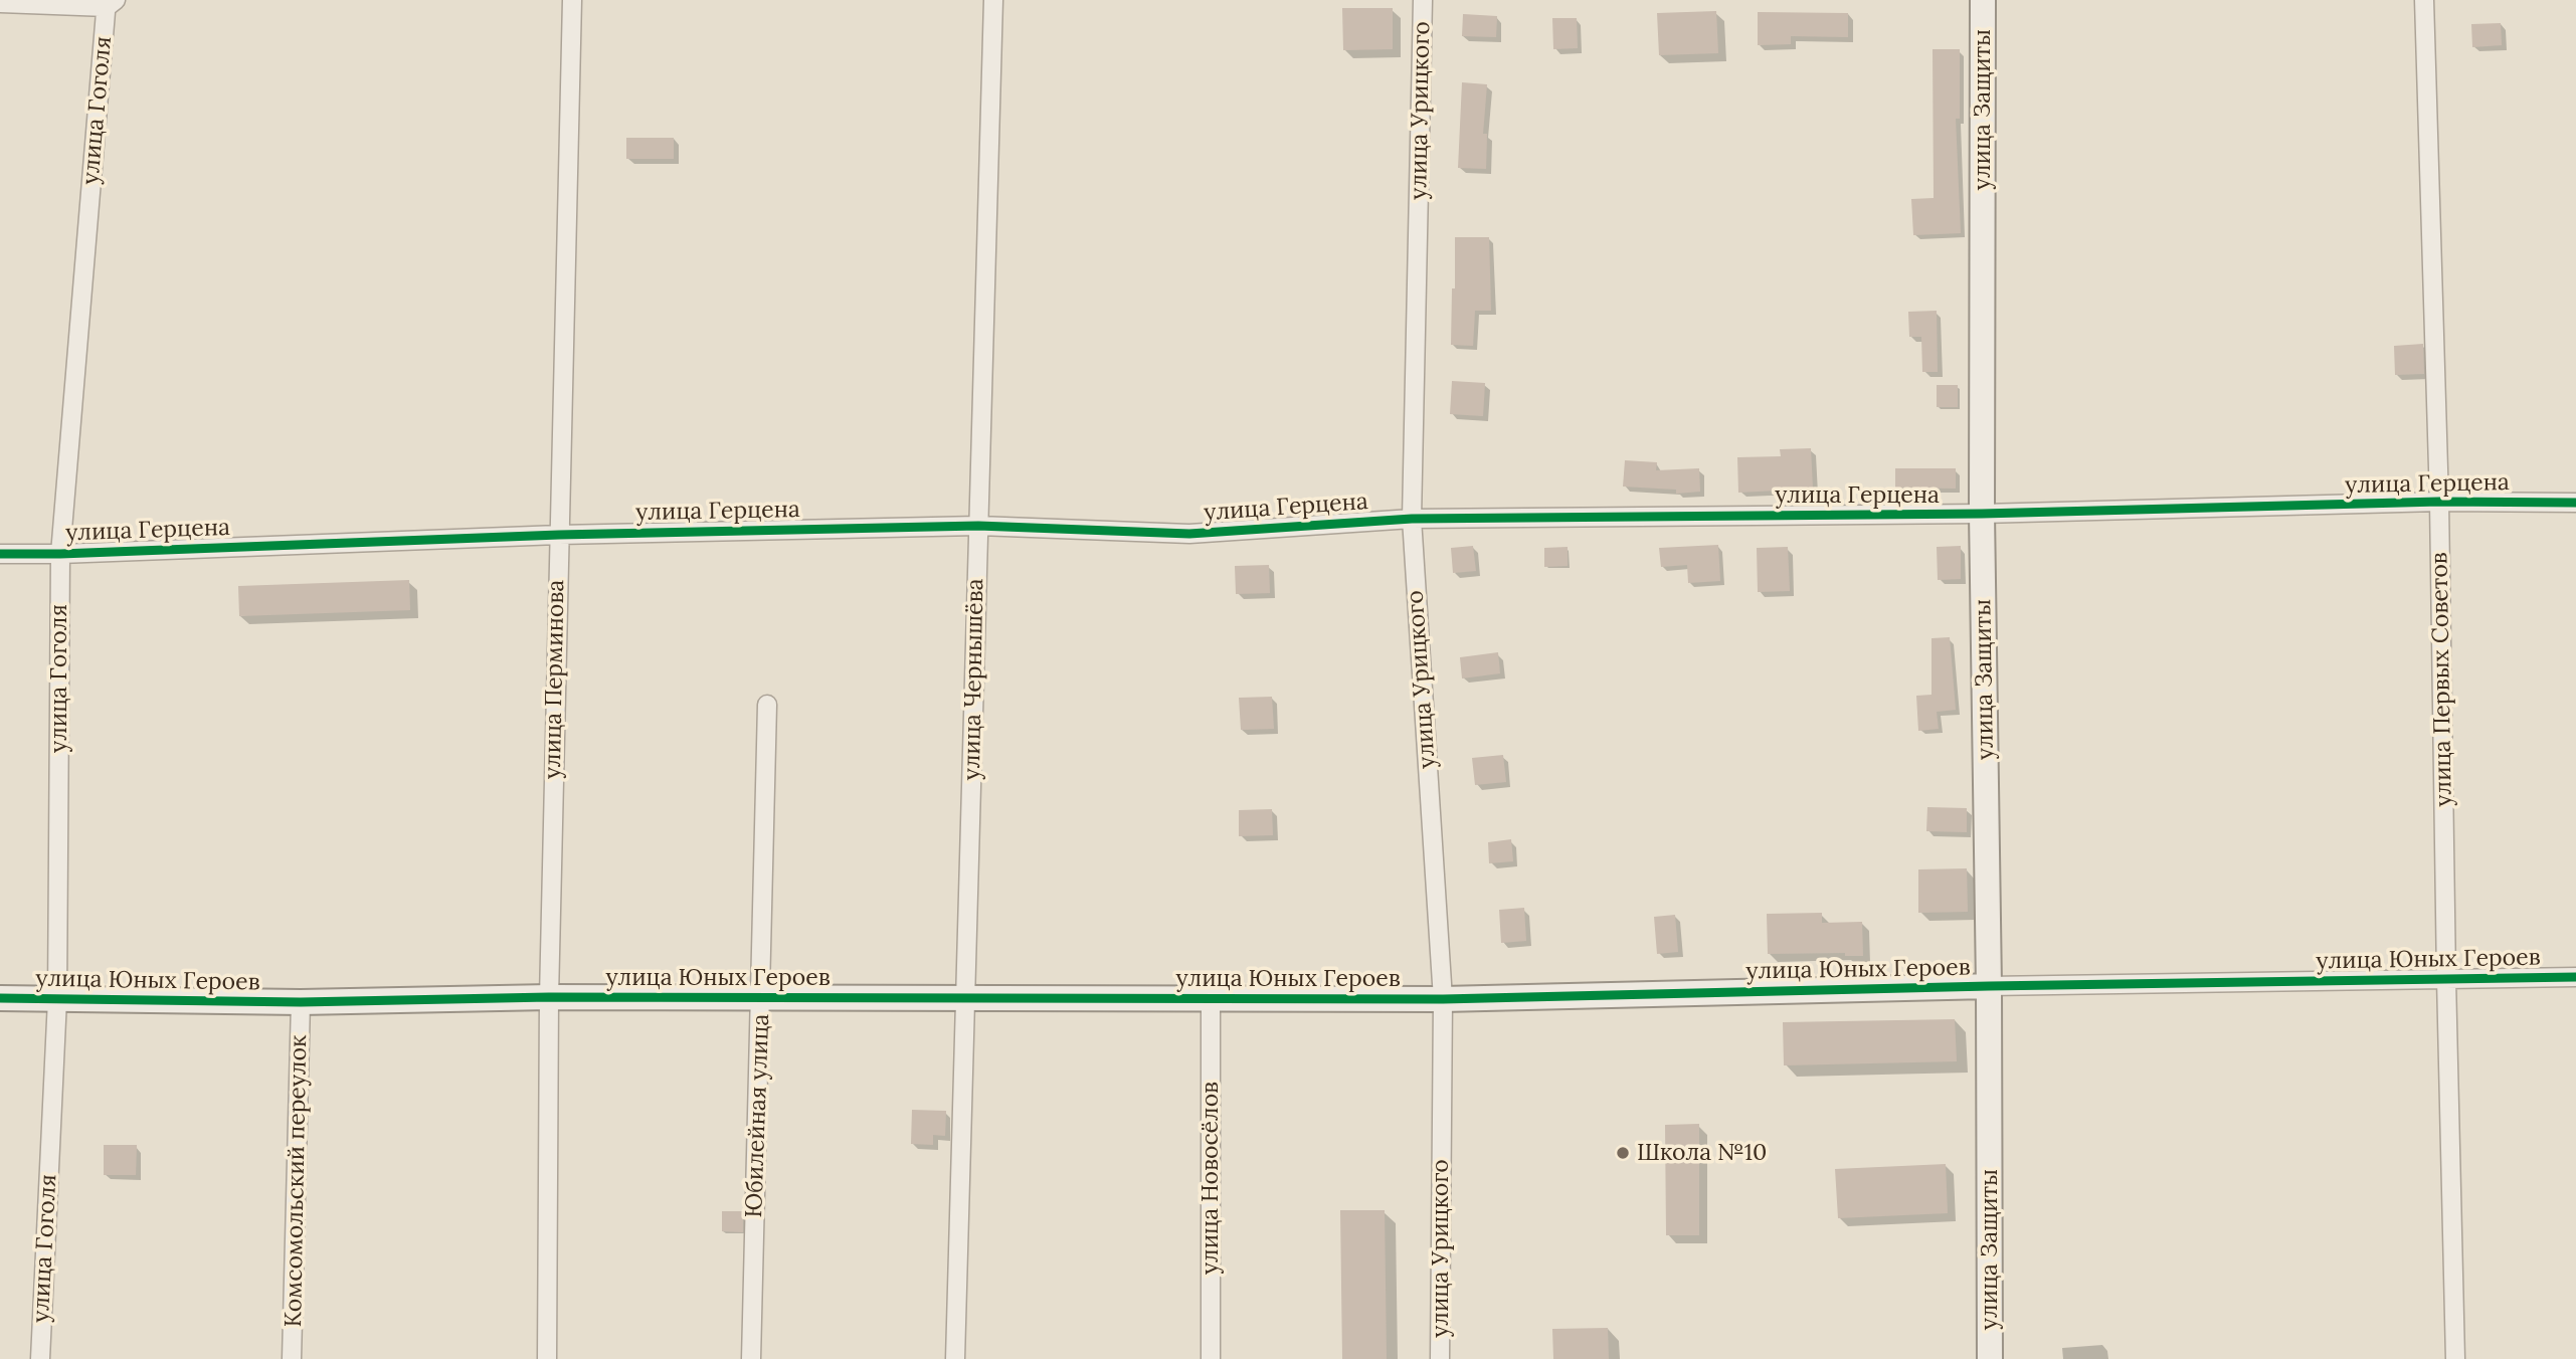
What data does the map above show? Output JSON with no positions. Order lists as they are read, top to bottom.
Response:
{
  "streets": {
    "street": [
      "улица Защиты",
      "улица Гоголя",
      "улица Урицкого",
      "улица Герцена",
      "улица Перминова",
      "улица Чернышёва",
      "улица Первых Советов",
      "улица Юных Героев",
      "Юбилейная улица",
      "улица Новосёлов",
      "Комсомольский переулок"
    ]
  },
  "crossings": [
    ["улица Защиты", "улица Герцена"],
    ["улица Защиты", "улица Юных Героев"],
    ["улица Гоголя", "улица Герцена"],
    ["улица Гоголя", "улица Юных Героев"],
    ["улица Урицкого", "улица Герцена"],
    ["улица Урицкого", "улица Юных Героев"],
    ["улица Герцена", "улица Перминова"],
    ["улица Герцена", "улица Чернышёва"],
    ["улица Герцена", "улица Первых Советов"],
    ["улица Перминова", "улица Юных Героев"],
    ["улица Чернышёва", "улица Юных Героев"],
    ["улица Первых Советов", "улица Юных Героев"],
    ["улица Юных Героев", "Юбилейная улица"],
    ["улица Юных Героев", "улица Новосёлов"],
    ["улица Юных Героев", "Комсомольский переулок"]
  ],
  "places": ["Школа №10"]
}
